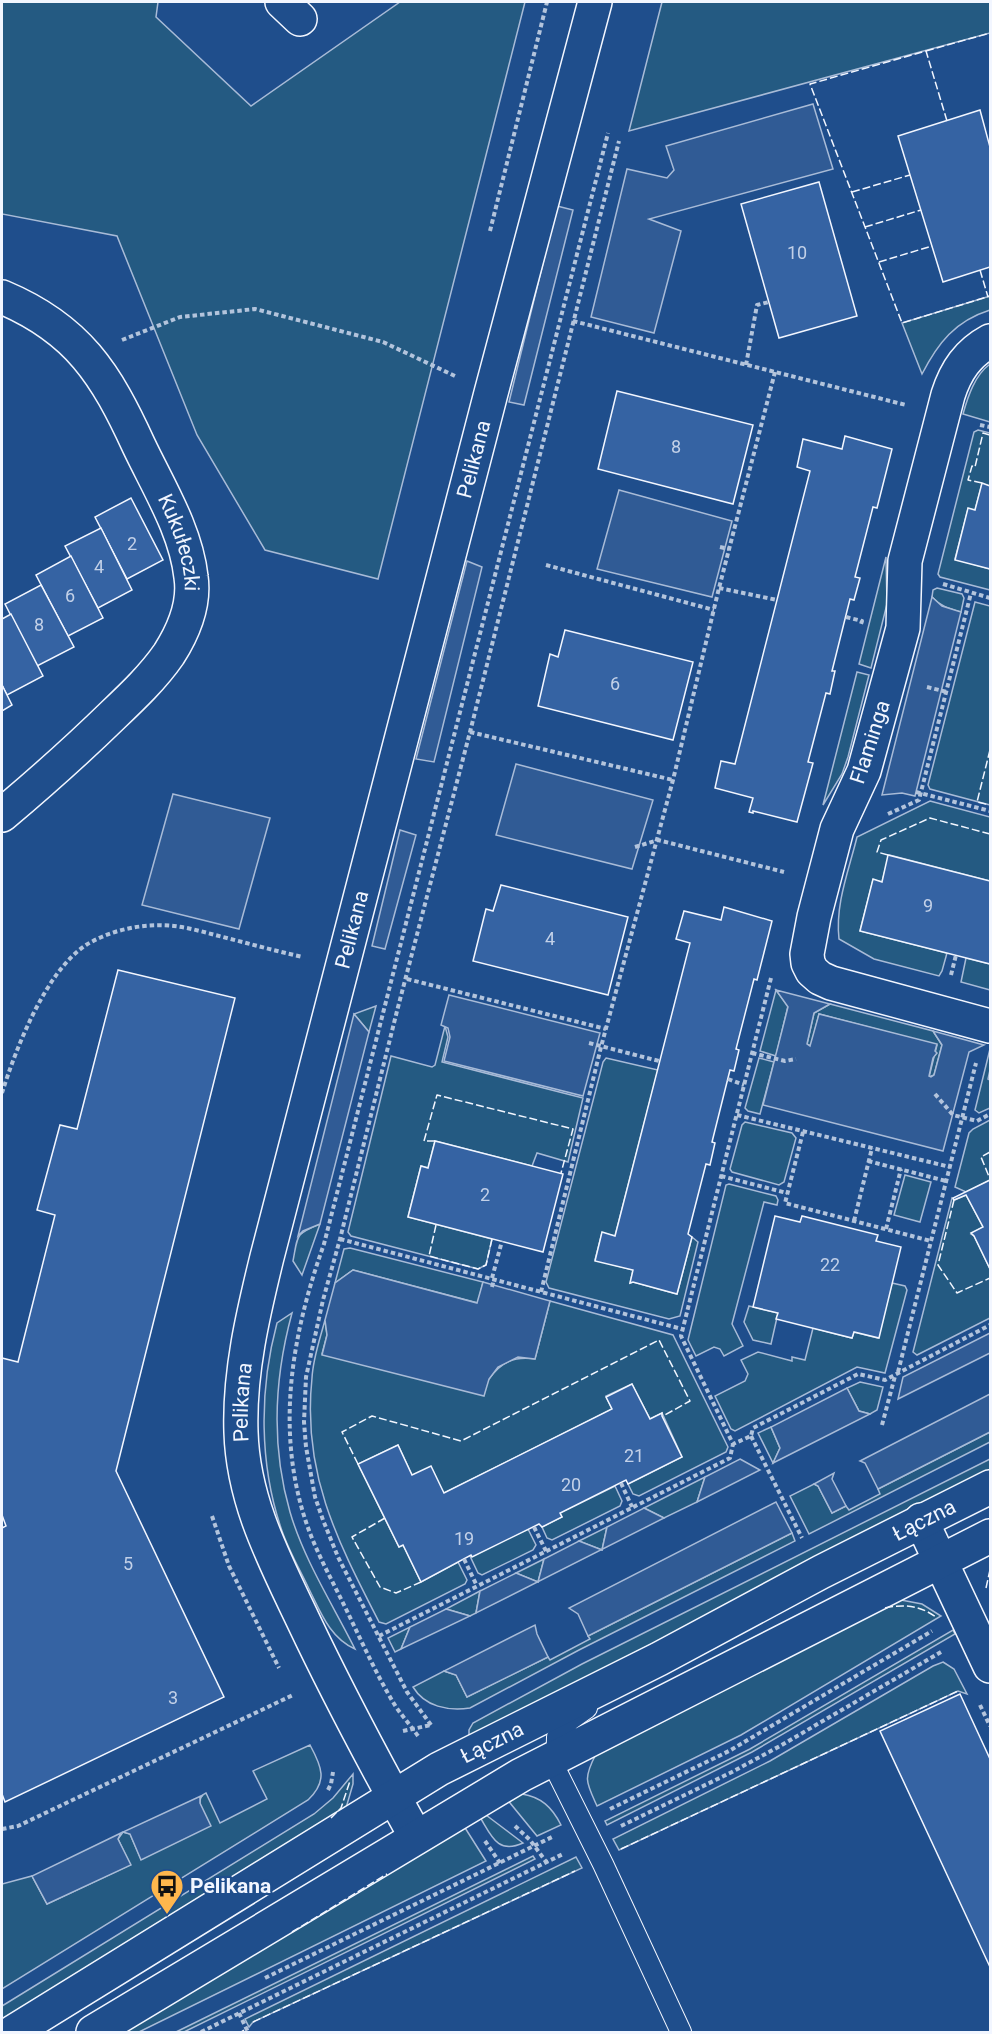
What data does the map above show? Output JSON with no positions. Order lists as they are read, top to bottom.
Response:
{
  "streets": {
    "street": [
      "Pelikana",
      "Kukułeczki",
      "Flaminga",
      "Łączna"
    ]
  },
  "crossings": [
    ["Pelikana", "Łączna"]
  ],
  "places": {
    "bus stop": ["Pelikana"]
  },
  "house_numbers": [
    "10",
    "8",
    "2",
    "4",
    "6",
    "8",
    "6",
    "9",
    "4",
    "2",
    "22",
    "21",
    "20",
    "19",
    "5",
    "3"
  ]
}
